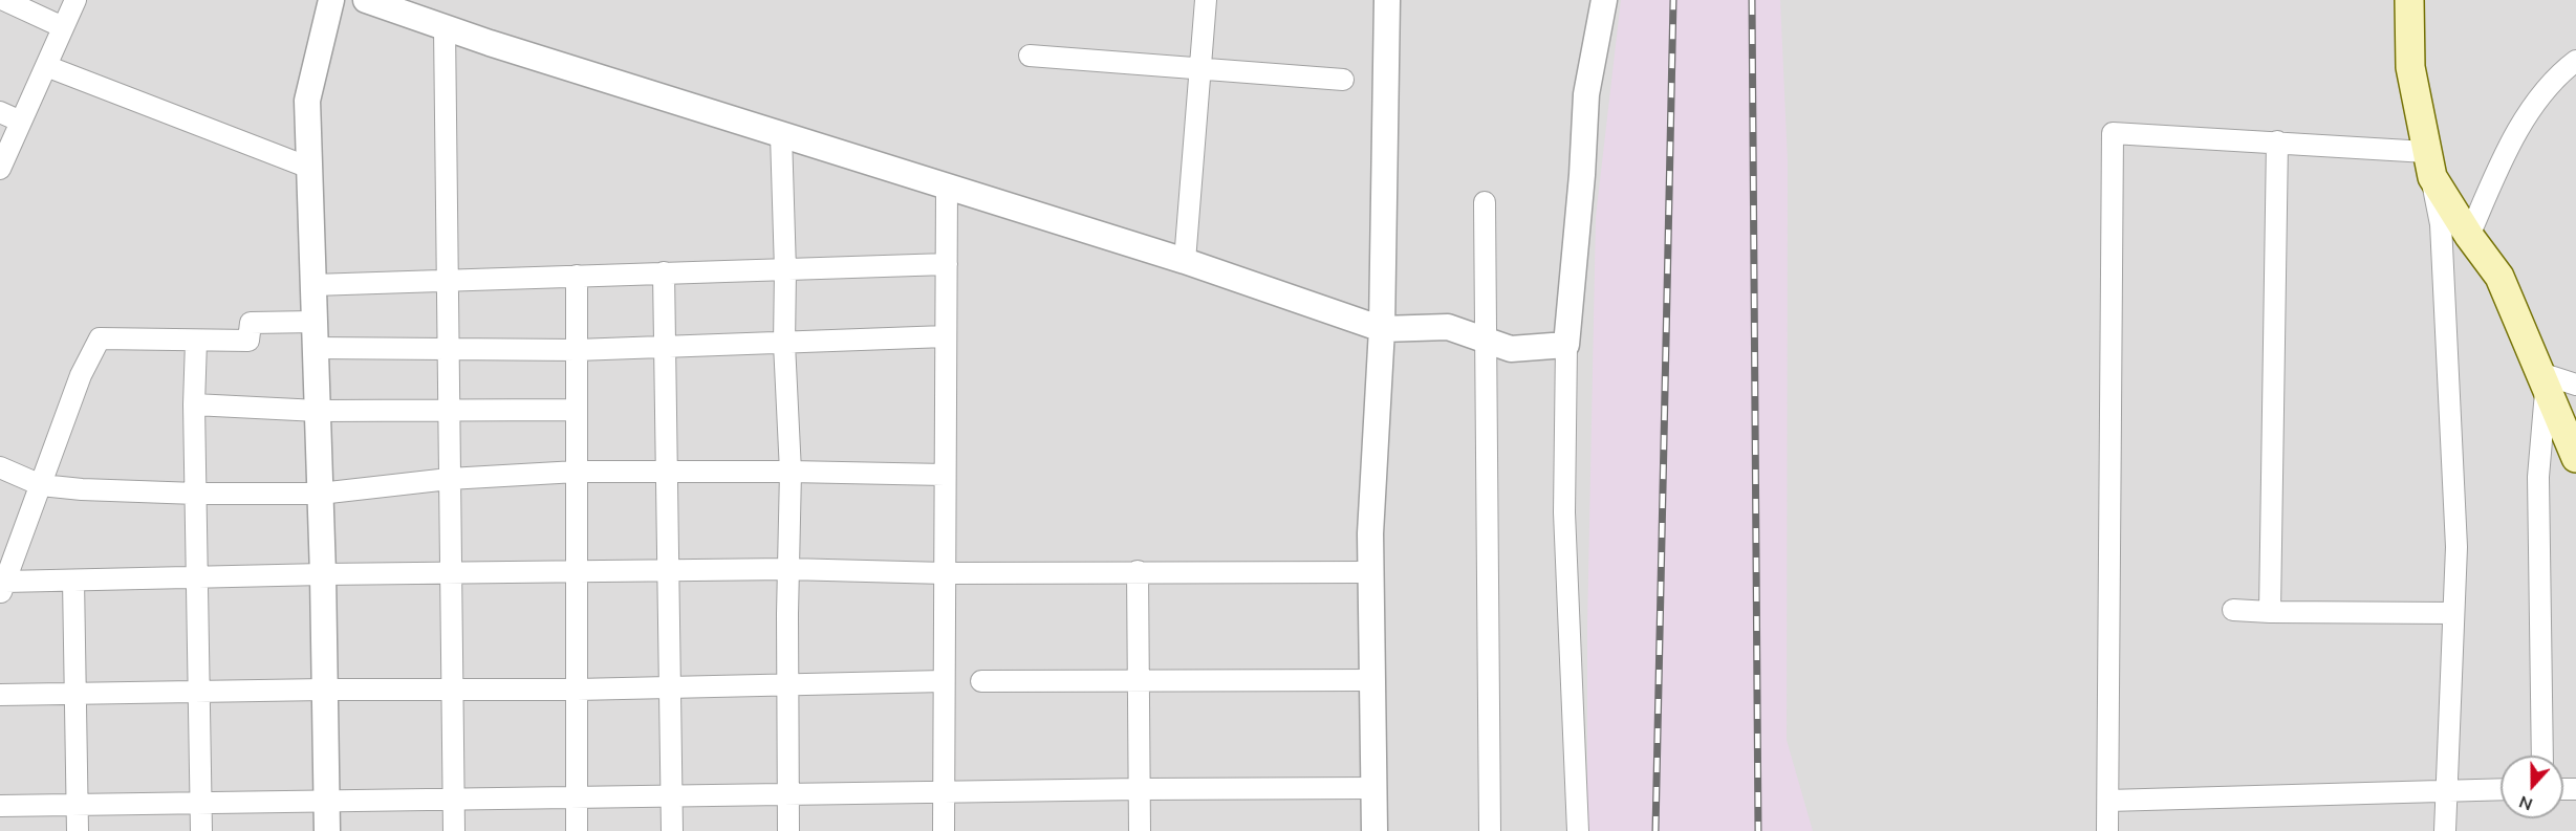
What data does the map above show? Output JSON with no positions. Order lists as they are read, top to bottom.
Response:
{
  "north": "bottom"
}
